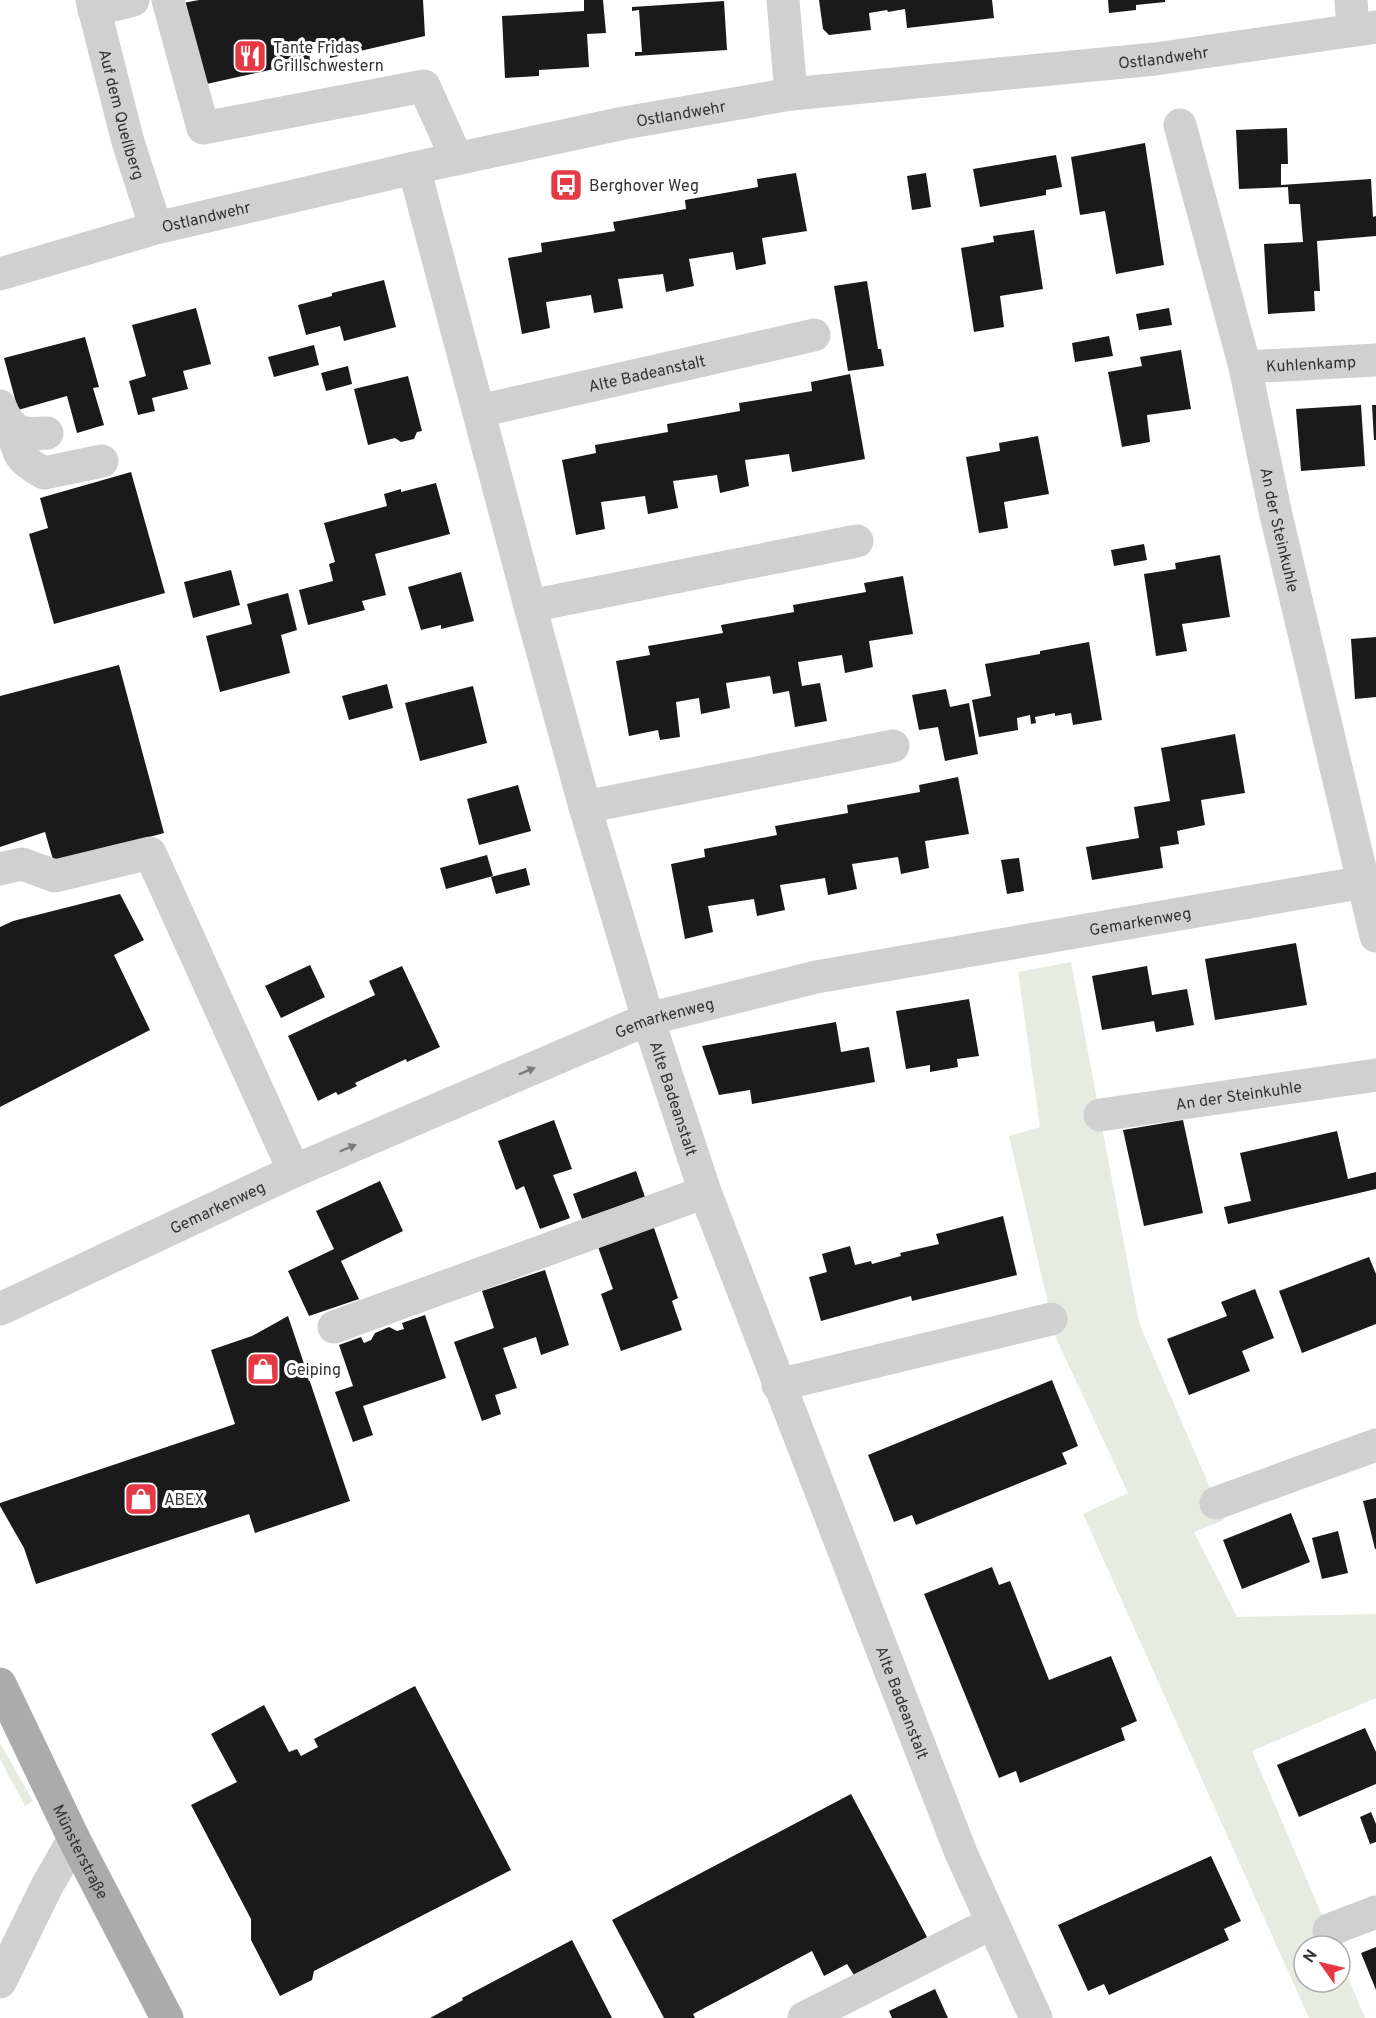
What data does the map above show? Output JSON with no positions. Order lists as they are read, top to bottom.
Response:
{
  "streets": {
    "main road": ["Münsterstraße"],
    "street": [
      "Ostlandwehr",
      "Auf dem Quellberg",
      "Kuhlenkamp",
      "Alte Badeanstalt",
      "An der Steinkuhle",
      "Gemarkenweg"
    ]
  },
  "crossings": [
    ["Ostlandwehr", "Auf dem Quellberg"],
    ["Ostlandwehr", "Alte Badeanstalt"],
    ["Kuhlenkamp", "An der Steinkuhle"],
    ["Alte Badeanstalt", "Gemarkenweg"],
    ["An der Steinkuhle", "Gemarkenweg"]
  ],
  "places": {
    "restaurant": ["Tante Fridas Grillschwestern"],
    "bus stop": ["Berghover Weg"],
    "shop": ["Geiping", "ABEX"]
  },
  "north": "top left"
}
